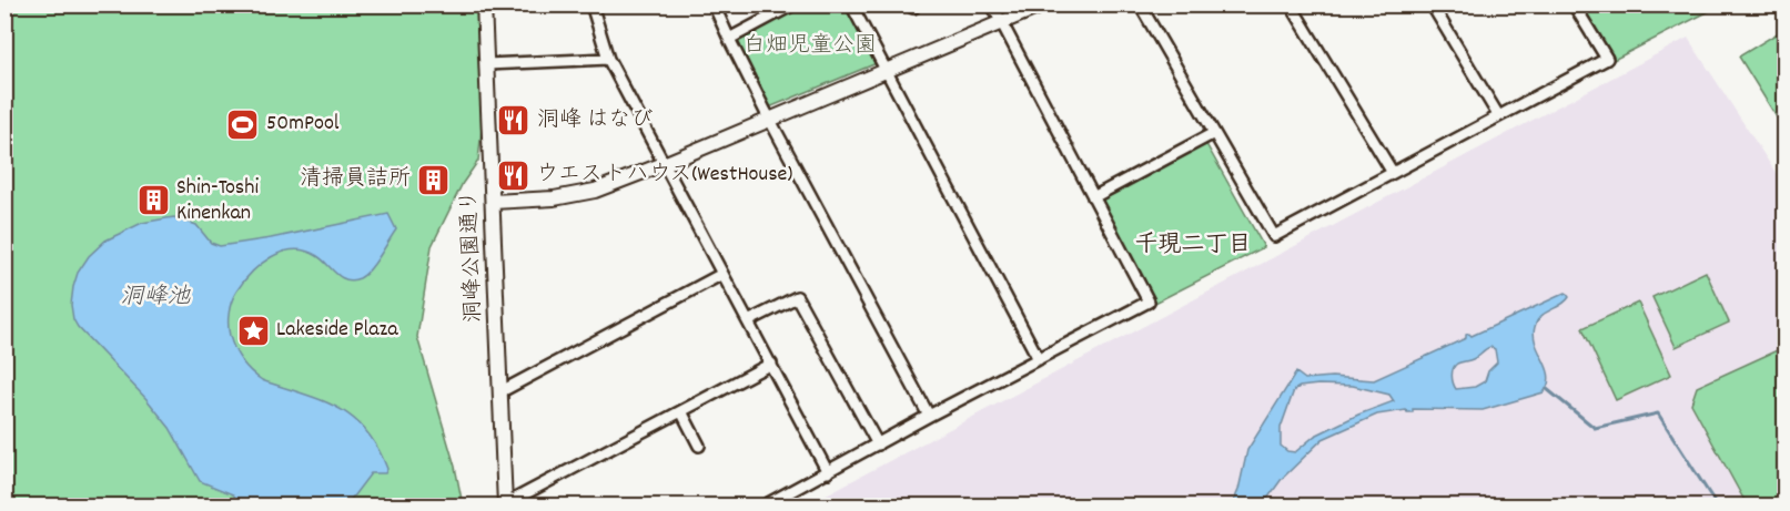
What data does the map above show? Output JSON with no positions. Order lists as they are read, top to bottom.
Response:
{
  "streets": {
    "street": ["洞峰公園通り"]
  },
  "districts": ["千現二丁目"],
  "water": ["洞峰池"],
  "parks": ["白畑児童公園"],
  "places": {
    "restaurant": ["洞峰 はなび", "ウエストハウス(WestHouse)"],
    "sports": ["50mPool"],
    "building": ["清掃員詰所", "Shin-Toshi Kinenkan"],
    "place": ["Lakeside Plaza"]
  }
}
